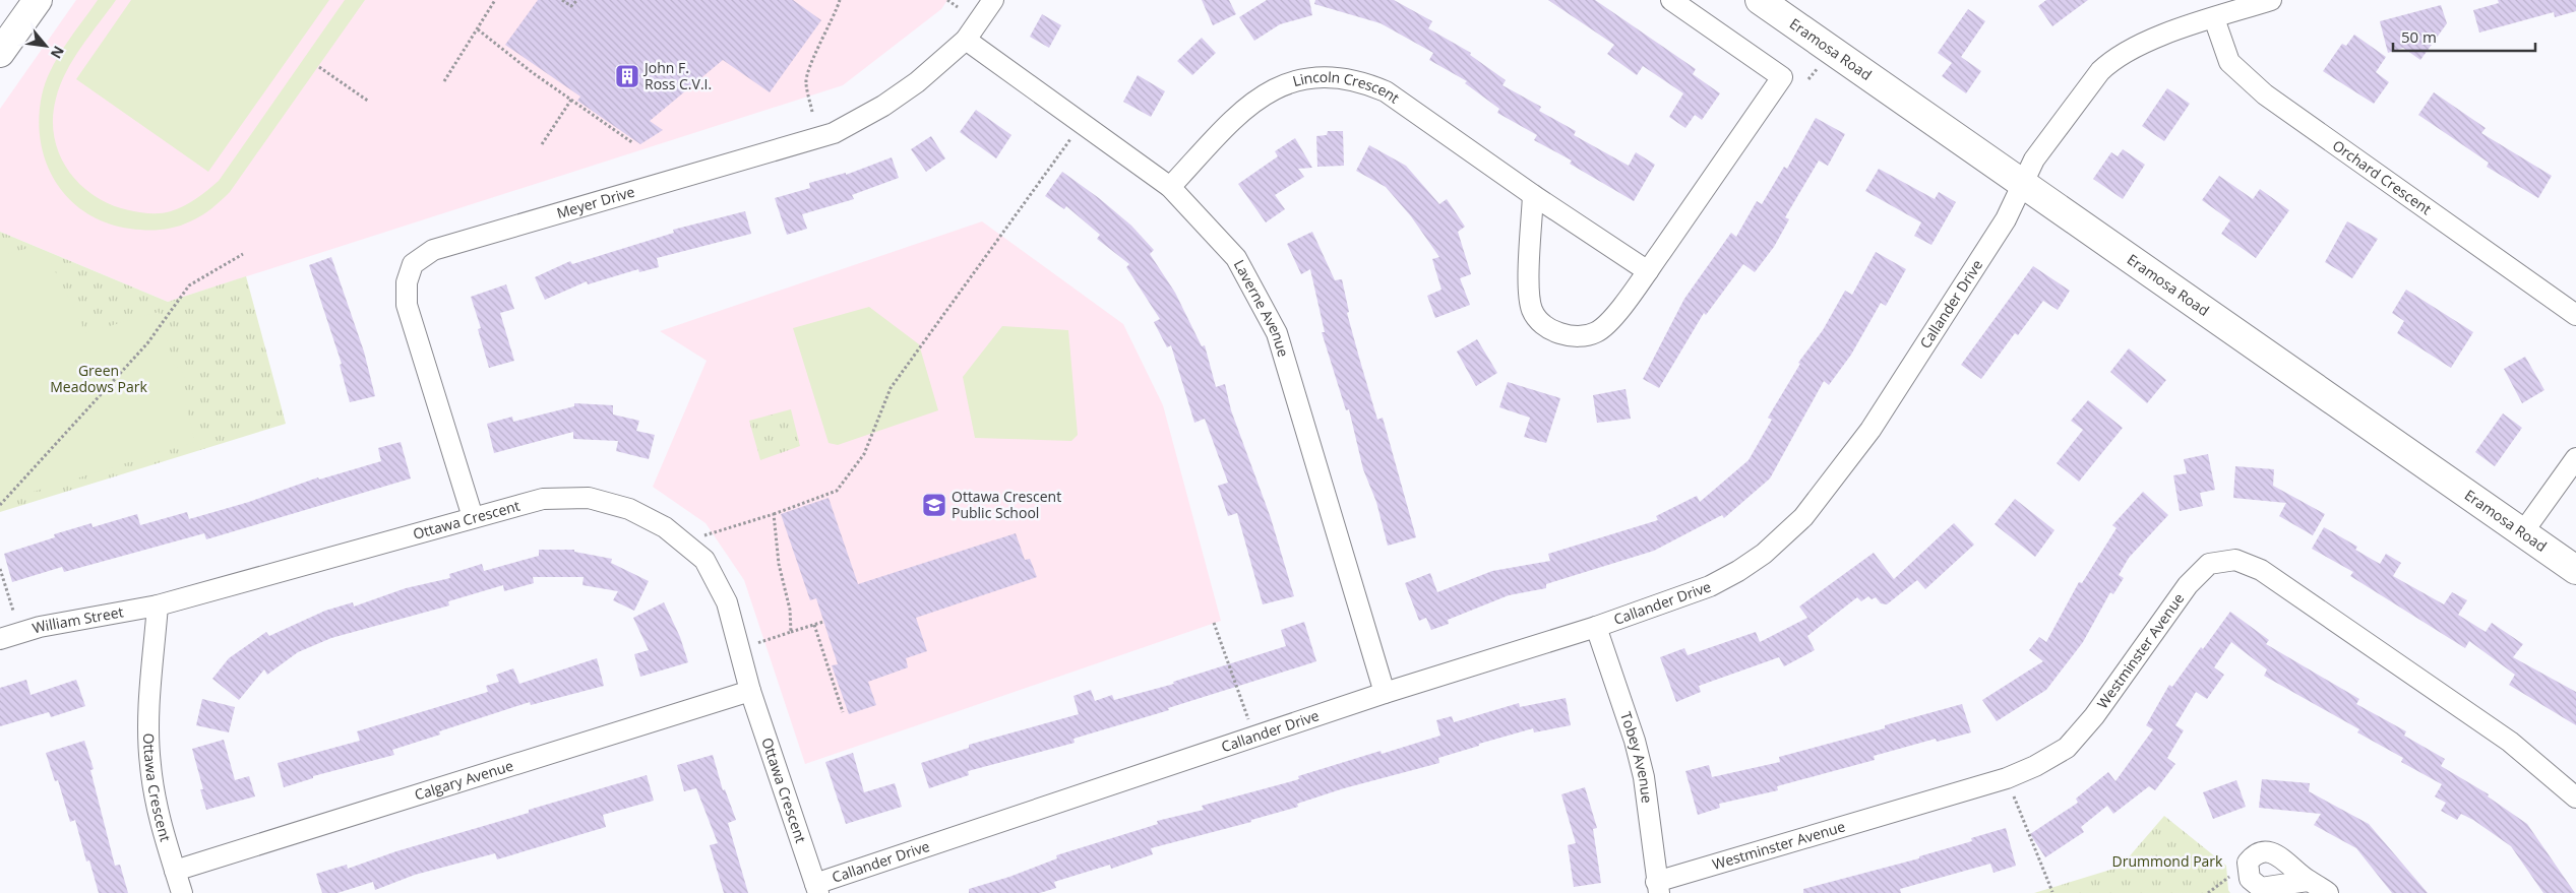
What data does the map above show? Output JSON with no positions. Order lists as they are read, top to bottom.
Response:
{
  "streets": {
    "main road": ["Eramosa Road"],
    "street": [
      "Lincoln Crescent",
      "Orchard Crescent",
      "Meyer Drive",
      "Callander Drive",
      "Laverne Avenue",
      "Ottawa Crescent",
      "William Street",
      "Westminster Avenue",
      "Tobey Avenue",
      "Calgary Avenue"
    ]
  },
  "crossings": [
    ["Eramosa Road", "Callander Drive"],
    ["Lincoln Crescent", "Laverne Avenue"],
    ["Orchard Crescent", "Callander Drive"],
    ["Meyer Drive", "Laverne Avenue"],
    ["Meyer Drive", "Ottawa Crescent"],
    ["Callander Drive", "Laverne Avenue"],
    ["Callander Drive", "Ottawa Crescent"],
    ["Callander Drive", "Tobey Avenue"],
    ["Ottawa Crescent", "William Street"],
    ["Ottawa Crescent", "Calgary Avenue"],
    ["Westminster Avenue", "Tobey Avenue"]
  ],
  "parks": ["Green Meadows Park", "Drummond Park"],
  "places": {
    "building": ["John F. Ross C.V.I."],
    "school or university": ["Ottawa Crescent Public School"]
  },
  "scale_bar": "50 m",
  "north": "bottom right"
}
